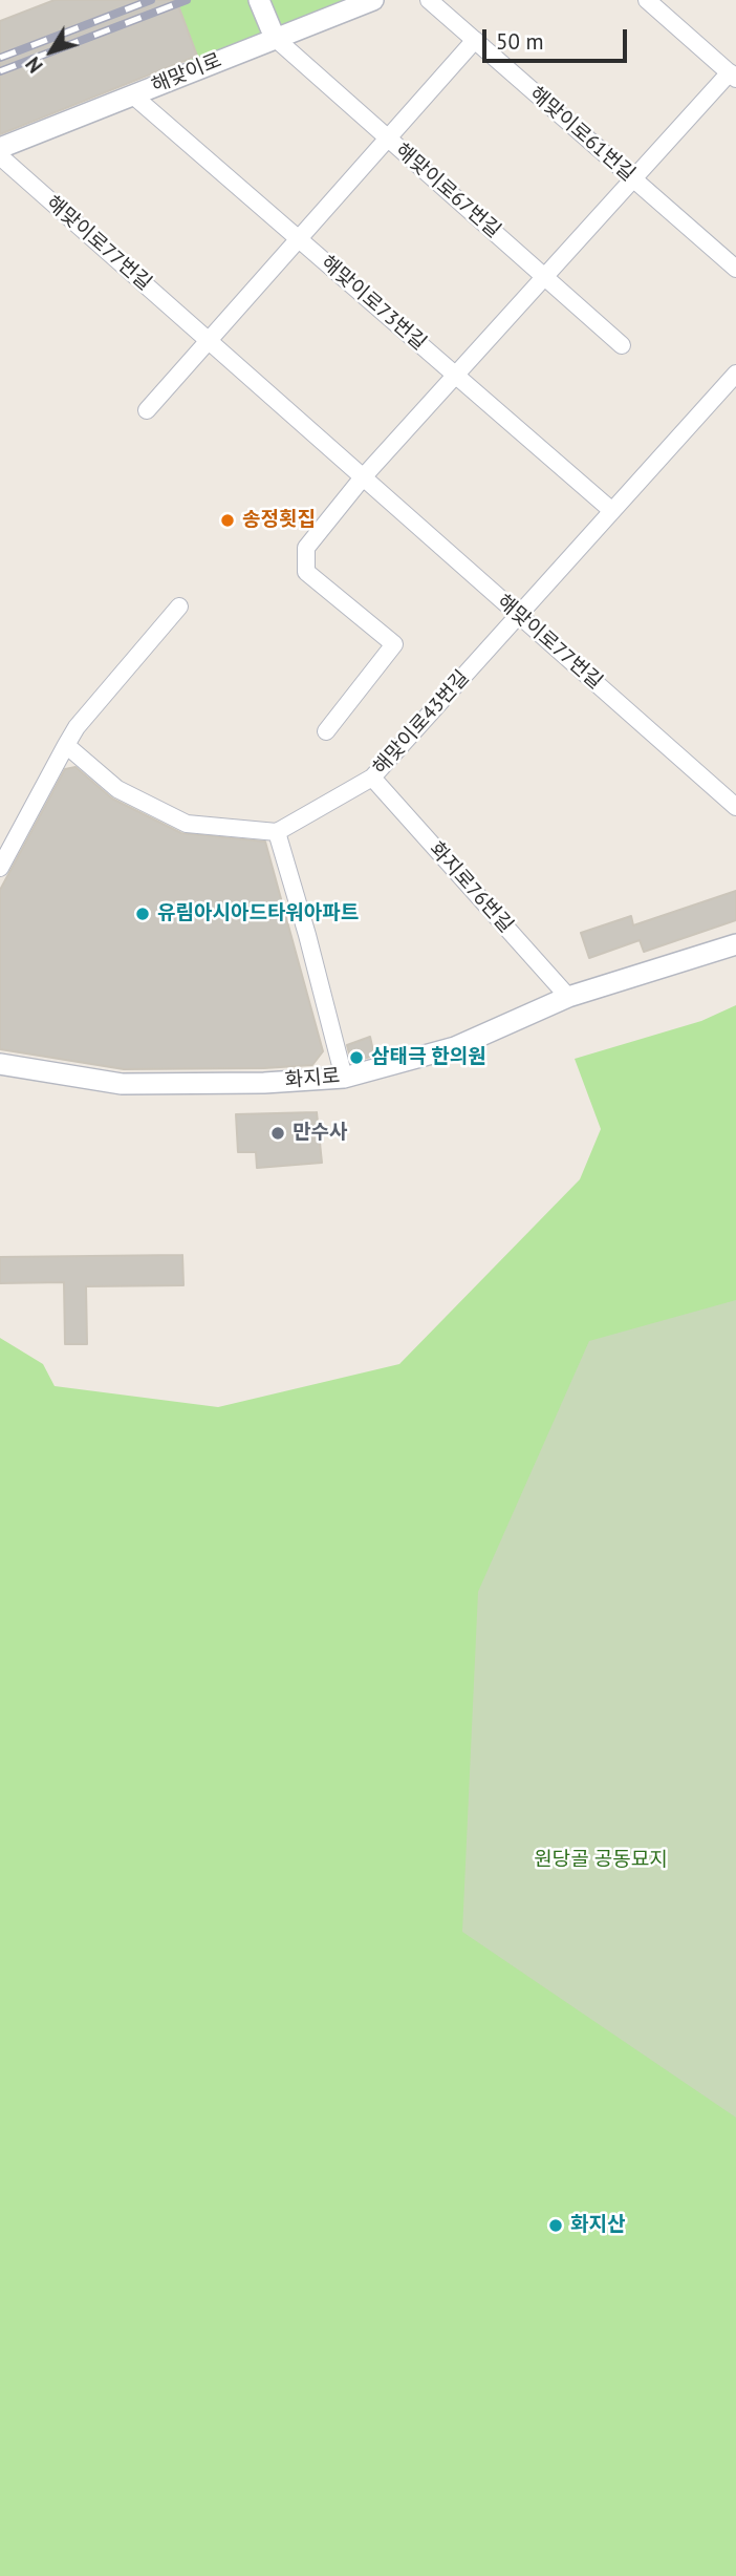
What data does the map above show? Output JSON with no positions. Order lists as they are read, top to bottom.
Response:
{
  "streets": {
    "street": [
      "해맞이로",
      "해맞이로61번길",
      "해맞이로67번길",
      "해맞이로77번길",
      "해맞이로73번길",
      "해맞이로43번길",
      "화지로76번길",
      "화지로"
    ]
  },
  "crossings": [
    ["해맞이로", "해맞이로67번길"],
    ["해맞이로", "해맞이로73번길"],
    ["해맞이로77번길", "해맞이로43번길"],
    ["해맞이로73번길", "해맞이로43번길"],
    ["해맞이로43번길", "화지로76번길"],
    ["화지로76번길", "화지로"]
  ],
  "parks": ["원당골 공동묘지"],
  "places": [
    "송정횟집",
    "유림아시아드타워아파트",
    "삼태극 한의원",
    "만수사",
    "화지산"
  ],
  "scale_bar": "50 m",
  "north": "bottom left"
}
